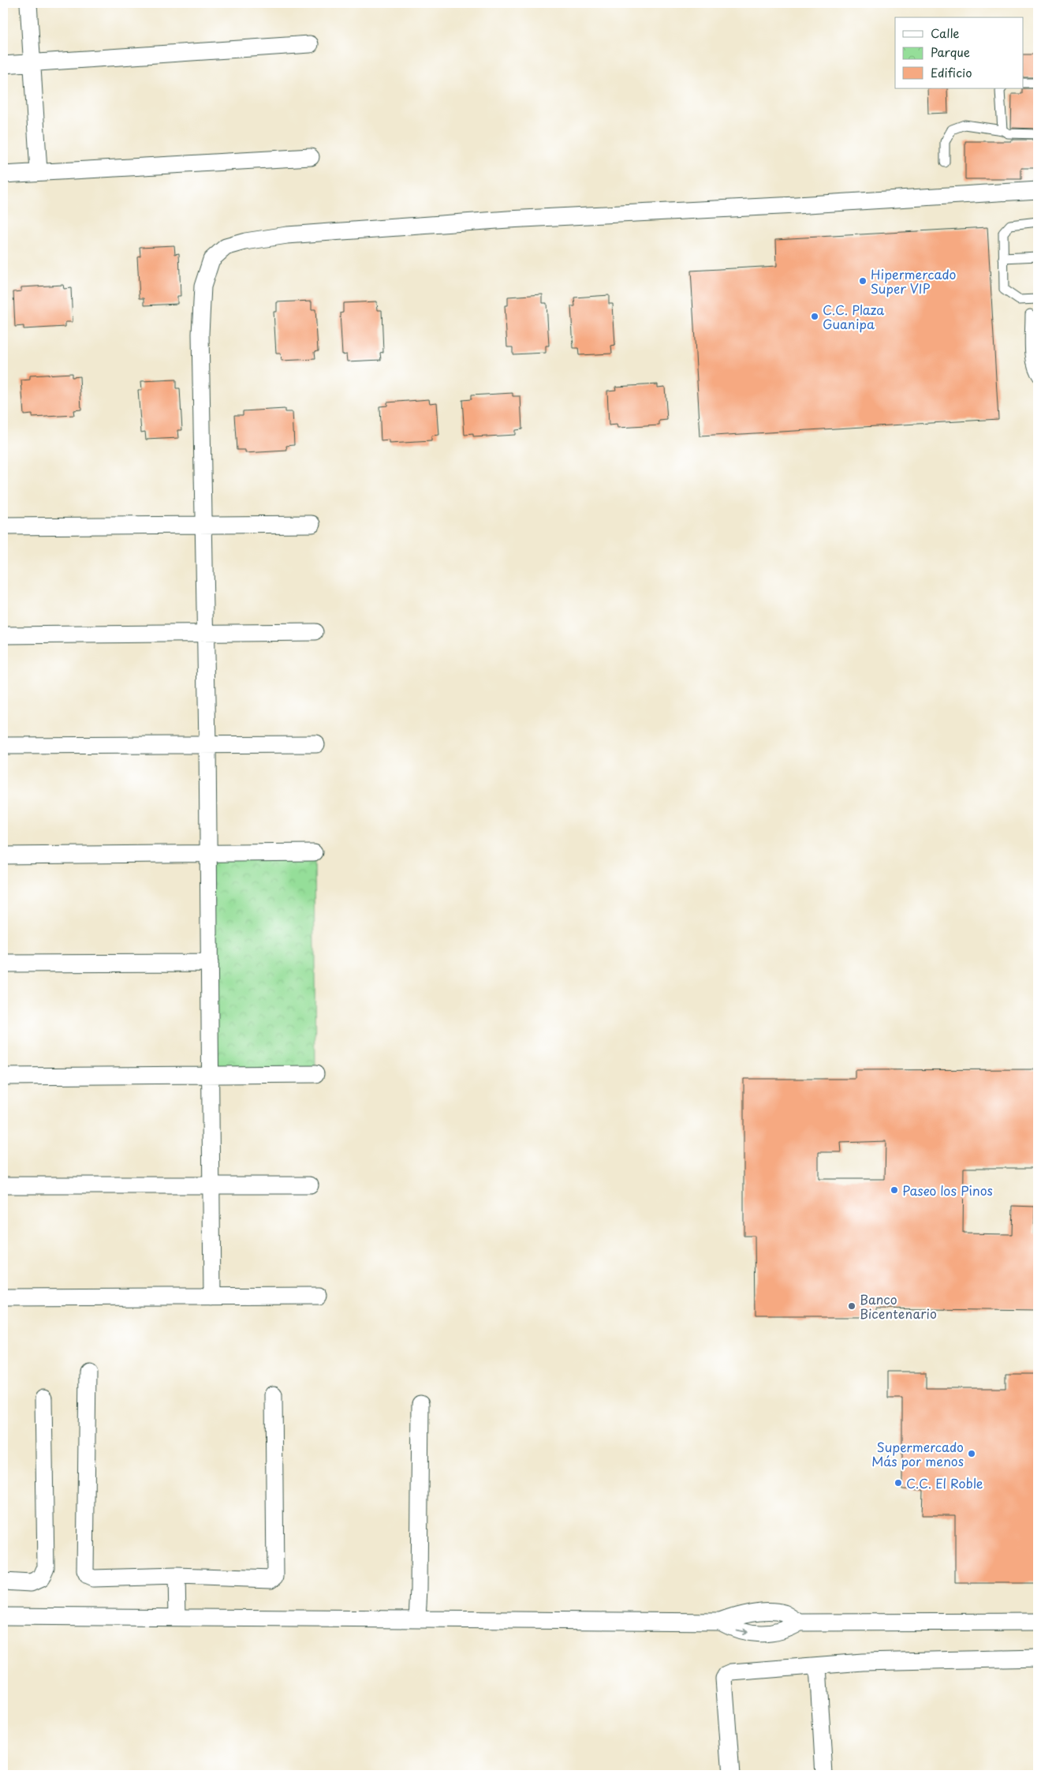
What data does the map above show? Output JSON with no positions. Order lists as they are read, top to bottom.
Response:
{
  "places": [
    "Hipermercado Super VIP",
    "C.C. Plaza Guanipa",
    "Paseo los Pinos",
    "Banco Bicentenario",
    "Supermercado Más por menos",
    "C.C. El Roble"
  ],
  "legend": ["Calle", "Parque", "Edificio"]
}
